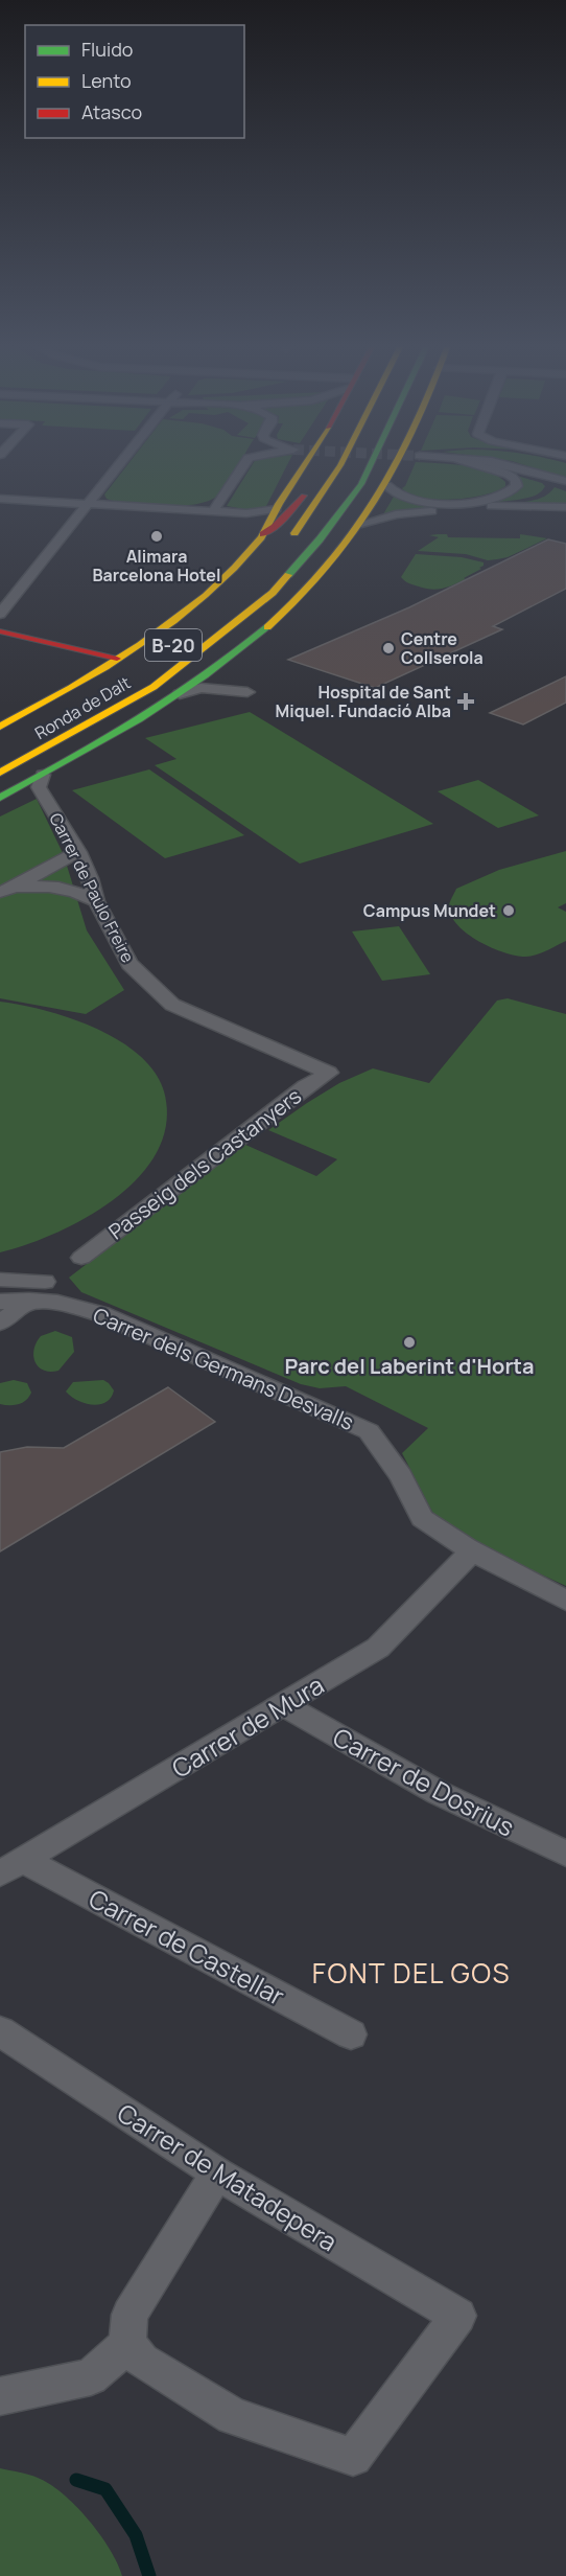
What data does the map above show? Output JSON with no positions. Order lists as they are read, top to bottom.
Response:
{
  "streets": {
    "main road": ["B-20", "Ronda de Dalt"],
    "street": [
      "Carrer de Paulo Freire",
      "Passeig dels Castanyers",
      "Carrer dels Germans Desvalls",
      "Carrer de Mura",
      "Carrer de Dosrius",
      "Carrer de Castellar",
      "Carrer de Matadepera"
    ]
  },
  "crossings": [
    ["Carrer de Paulo Freire", "Passeig dels Castanyers"],
    ["Carrer dels Germans Desvalls", "Carrer de Mura"],
    ["Carrer de Mura", "Carrer de Dosrius"],
    ["Carrer de Mura", "Carrer de Castellar"]
  ],
  "districts": ["FONT DEL GOS"],
  "places": {
    "other": [
      "Alimara Barcelona Hotel",
      "Centre Collserola",
      "Campus Mundet",
      "Parc del Laberint d'Horta"
    ],
    "health": ["Hospital de Sant Miquel. Fundació Alba"]
  },
  "legend": ["Fluido", "Lento", "Atasco"]
}
